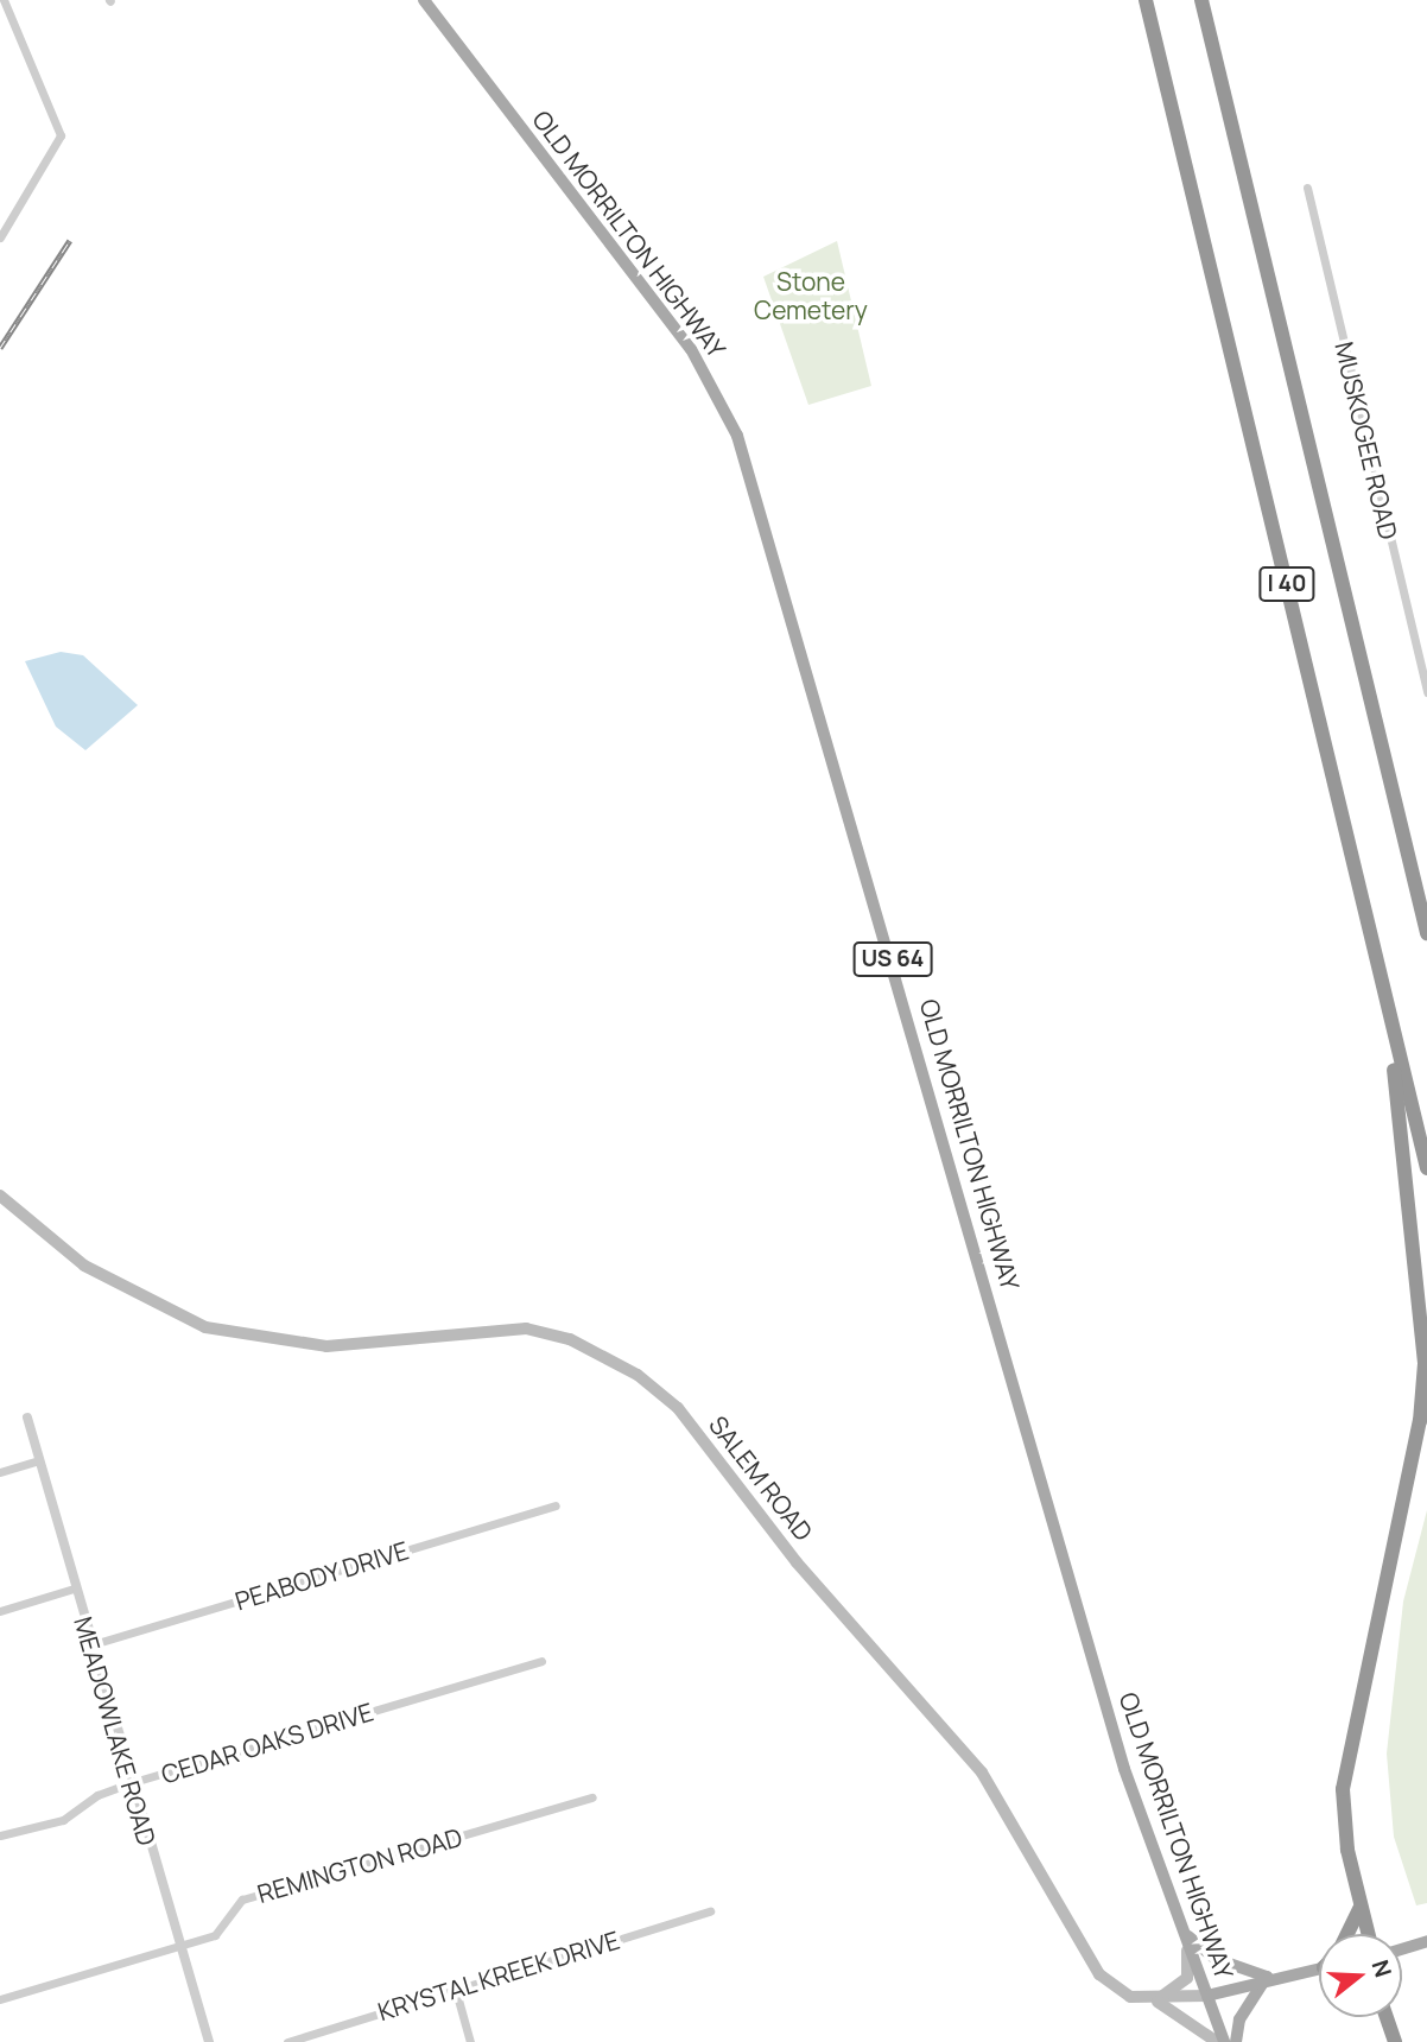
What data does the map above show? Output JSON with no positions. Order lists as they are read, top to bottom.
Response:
{
  "streets": {
    "highway": ["I 40"],
    "main road": ["OLD MORRILTON HIGHWAY", "US 64", "SALEM ROAD"],
    "street": [
      "MUSKOGEE ROAD",
      "PEABODY DRIVE",
      "MEADOWLAKE ROAD",
      "CEDAR OAKS DRIVE",
      "REMINGTON ROAD",
      "KRYSTAL KREEK DRIVE"
    ]
  },
  "crossings": [
    ["OLD MORRILTON HIGHWAY", "SALEM ROAD"],
    ["PEABODY DRIVE", "MEADOWLAKE ROAD"],
    ["MEADOWLAKE ROAD", "CEDAR OAKS DRIVE"],
    ["MEADOWLAKE ROAD", "REMINGTON ROAD"]
  ],
  "parks": ["Stone Cemetery"],
  "north": "right"
}
